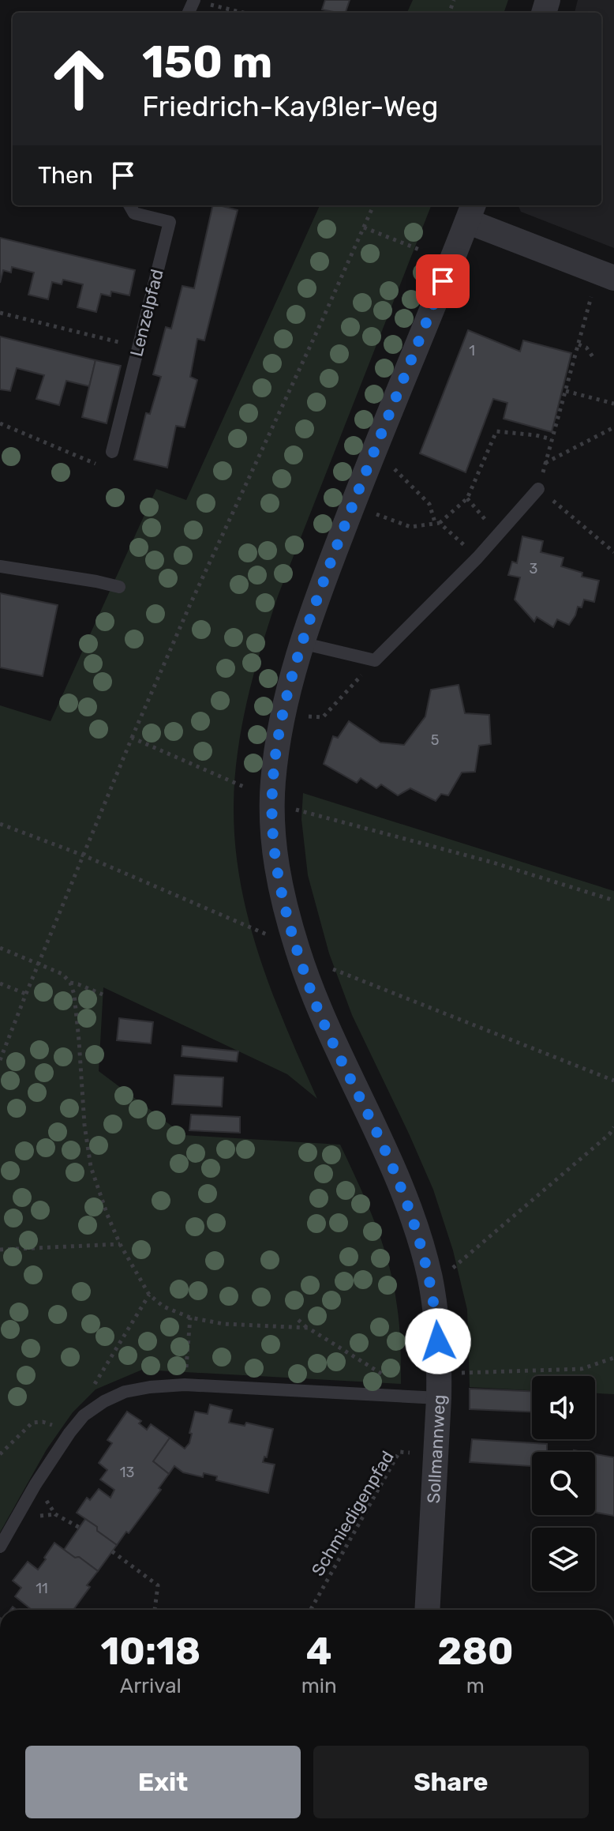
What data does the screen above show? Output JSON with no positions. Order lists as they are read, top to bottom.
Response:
{
  "streets": {
    "street": ["Sollmannweg"],
    "lane": ["Lenzelpfad"],
    "path": ["Schmiedigenpfad"]
  },
  "crossings": [
    ["Sollmannweg", "Schmiedigenpfad"]
  ],
  "house_numbers": [
    "1",
    "3",
    "5",
    "13",
    "11"
  ],
  "page": {
    "turn": ["150 m", "Friedrich-Kayßler-Weg"],
    "then": "Then",
    "eta": [
      "10:18",
      "Arrival",
      "4",
      "min",
      "280",
      "m"
    ],
    "buttons": ["Exit", "Share"]
  }
}
